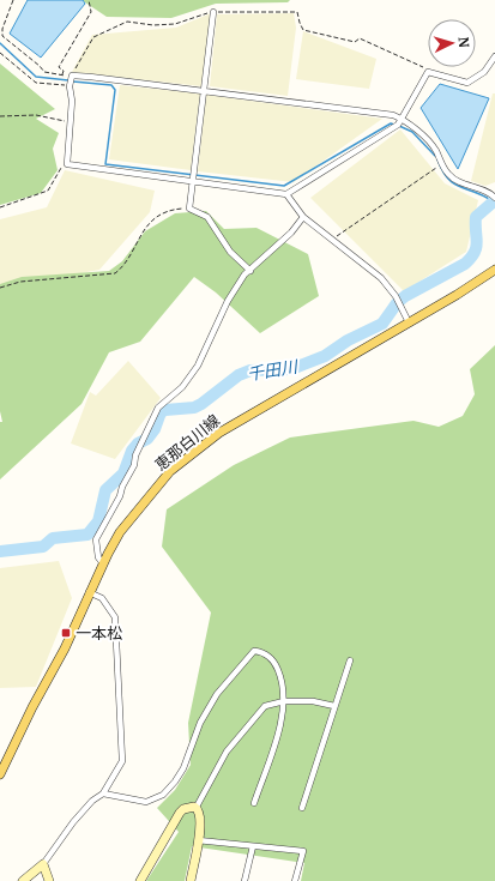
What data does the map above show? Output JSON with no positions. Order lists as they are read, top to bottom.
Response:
{
  "streets": {
    "main road": ["恵那白川線"]
  },
  "water": ["千田川"],
  "places": {
    "transit": ["一本松"]
  },
  "north": "right"
}
